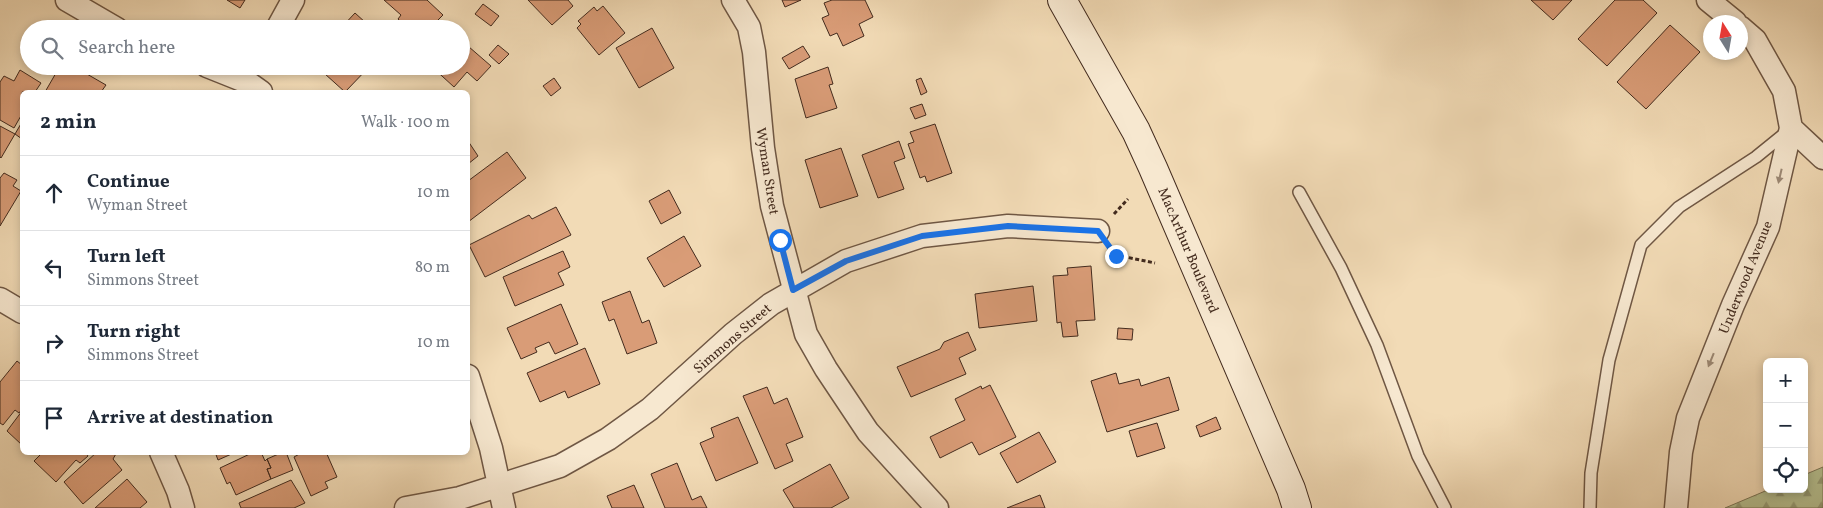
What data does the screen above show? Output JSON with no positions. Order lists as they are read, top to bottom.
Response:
{
  "streets": {
    "main road": ["MacArthur Boulevard"],
    "street": ["Wyman Street", "Underwood Avenue", "Simmons Street"]
  },
  "crossings": [
    ["Wyman Street", "Simmons Street"]
  ],
  "one_way": ["Underwood Avenue"],
  "north": "top",
  "page": {
    "search": "Search here",
    "heading": ["2 min", "Walk · 100 m"],
    "list": [
      ["Continue", "Wyman Street", "10 m"],
      ["Turn left", "Simmons Street", "80 m"],
      ["Turn right", "Simmons Street", "10 m"],
      "Arrive at destination"
    ],
    "map_buttons": ["+", "−"]
  }
}
